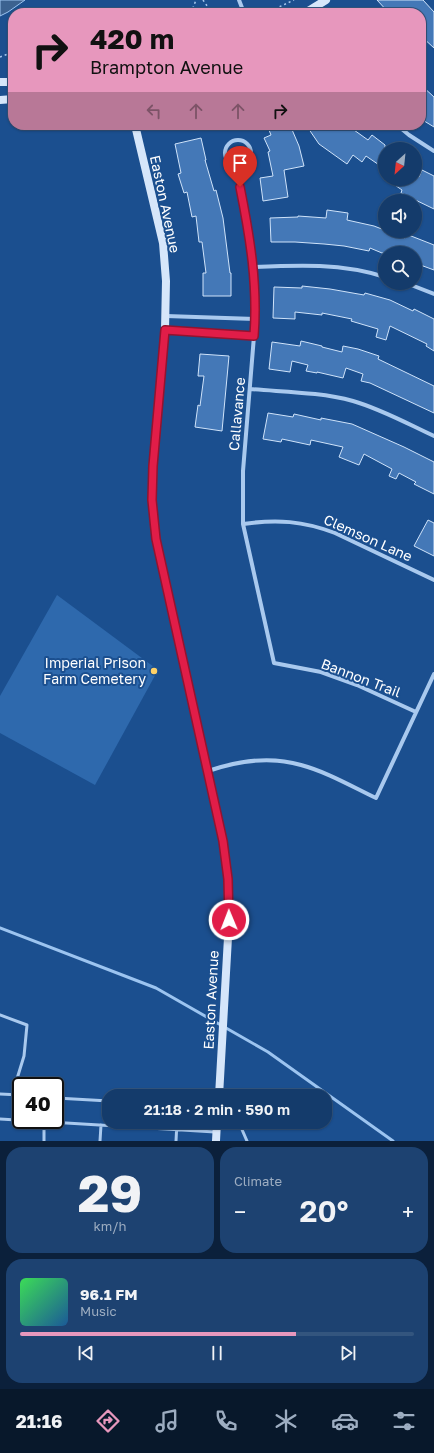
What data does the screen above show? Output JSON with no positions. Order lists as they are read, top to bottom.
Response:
{
  "streets": {
    "street": [
      "Easton Avenue",
      "Callavance",
      "Clemson Lane",
      "Bannon Trail"
    ]
  },
  "crossings": [
    ["Callavance", "Clemson Lane"],
    ["Callavance", "Bannon Trail"]
  ],
  "places": ["Imperial Prison Farm Cemetery"],
  "north": "bottom left",
  "page": {
    "turn": ["420 m", "Brampton Avenue"],
    "limit": "40",
    "trip": "21:18 · 2 min · 590 m",
    "tile": [
      ["29", "km/h"],
      "Climate"
    ],
    "heat": ["−", "20°", "+"],
    "song": ["96.1 FM", "Music"],
    "tabs": "21:16"
  }
}
